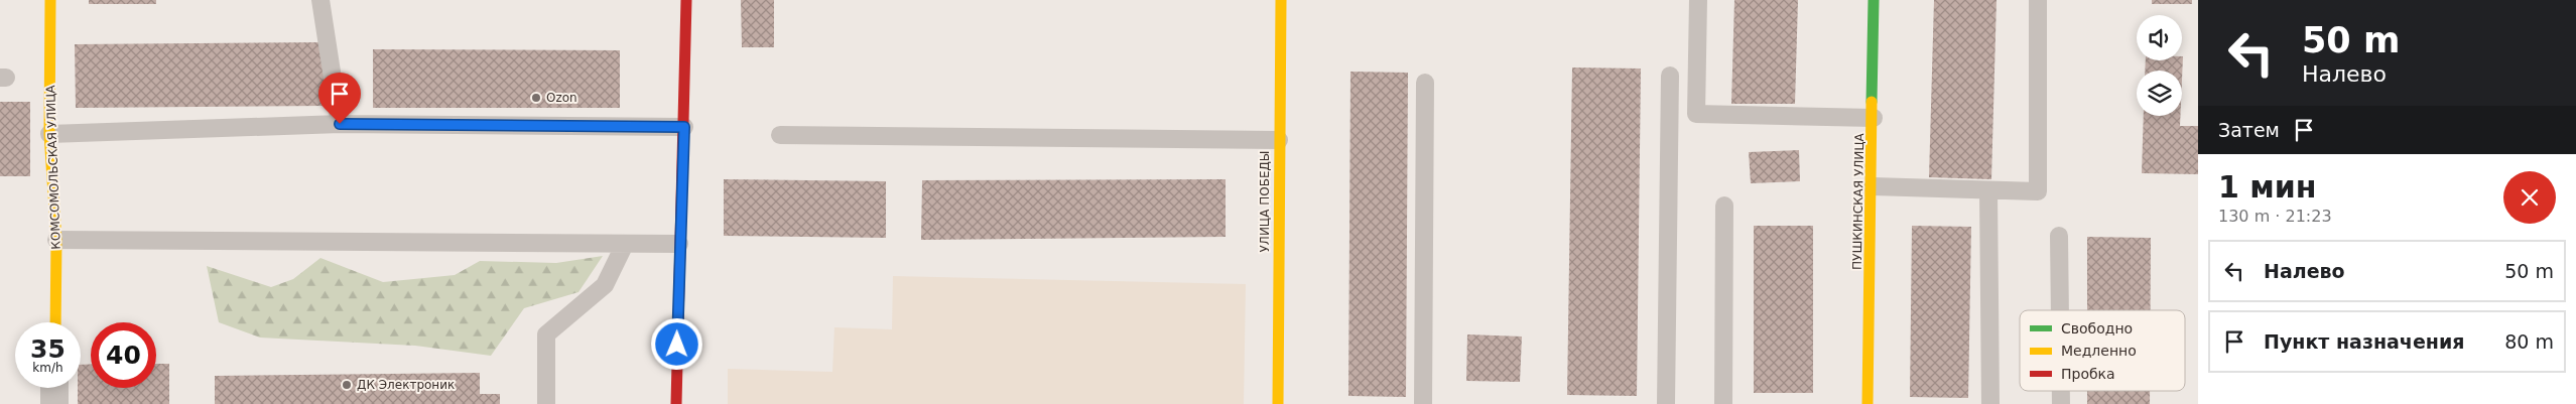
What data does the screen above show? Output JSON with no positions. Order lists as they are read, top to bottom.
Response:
{
  "streets": {
    "street": ["КОМСОМОЛЬСКАЯ УЛИЦА", "УЛИЦА ПОБЕДЫ", "ПУШКИНСКАЯ УЛИЦА"]
  },
  "places": ["Ozon", "ДК Электроник"],
  "legend": ["Свободно", "Медленно", "Пробка"],
  "page": {
    "turn": ["50 m", "Налево"],
    "then": "Затем",
    "heading": ["1 мин", "130 m · 21:23"],
    "list": [
      {
        "name": "Налево",
        "value": "50 m"
      },
      {
        "name": "Пункт назначения",
        "value": "80 m"
      }
    ],
    "speed": "35 km/h",
    "limit": "40"
  }
}
